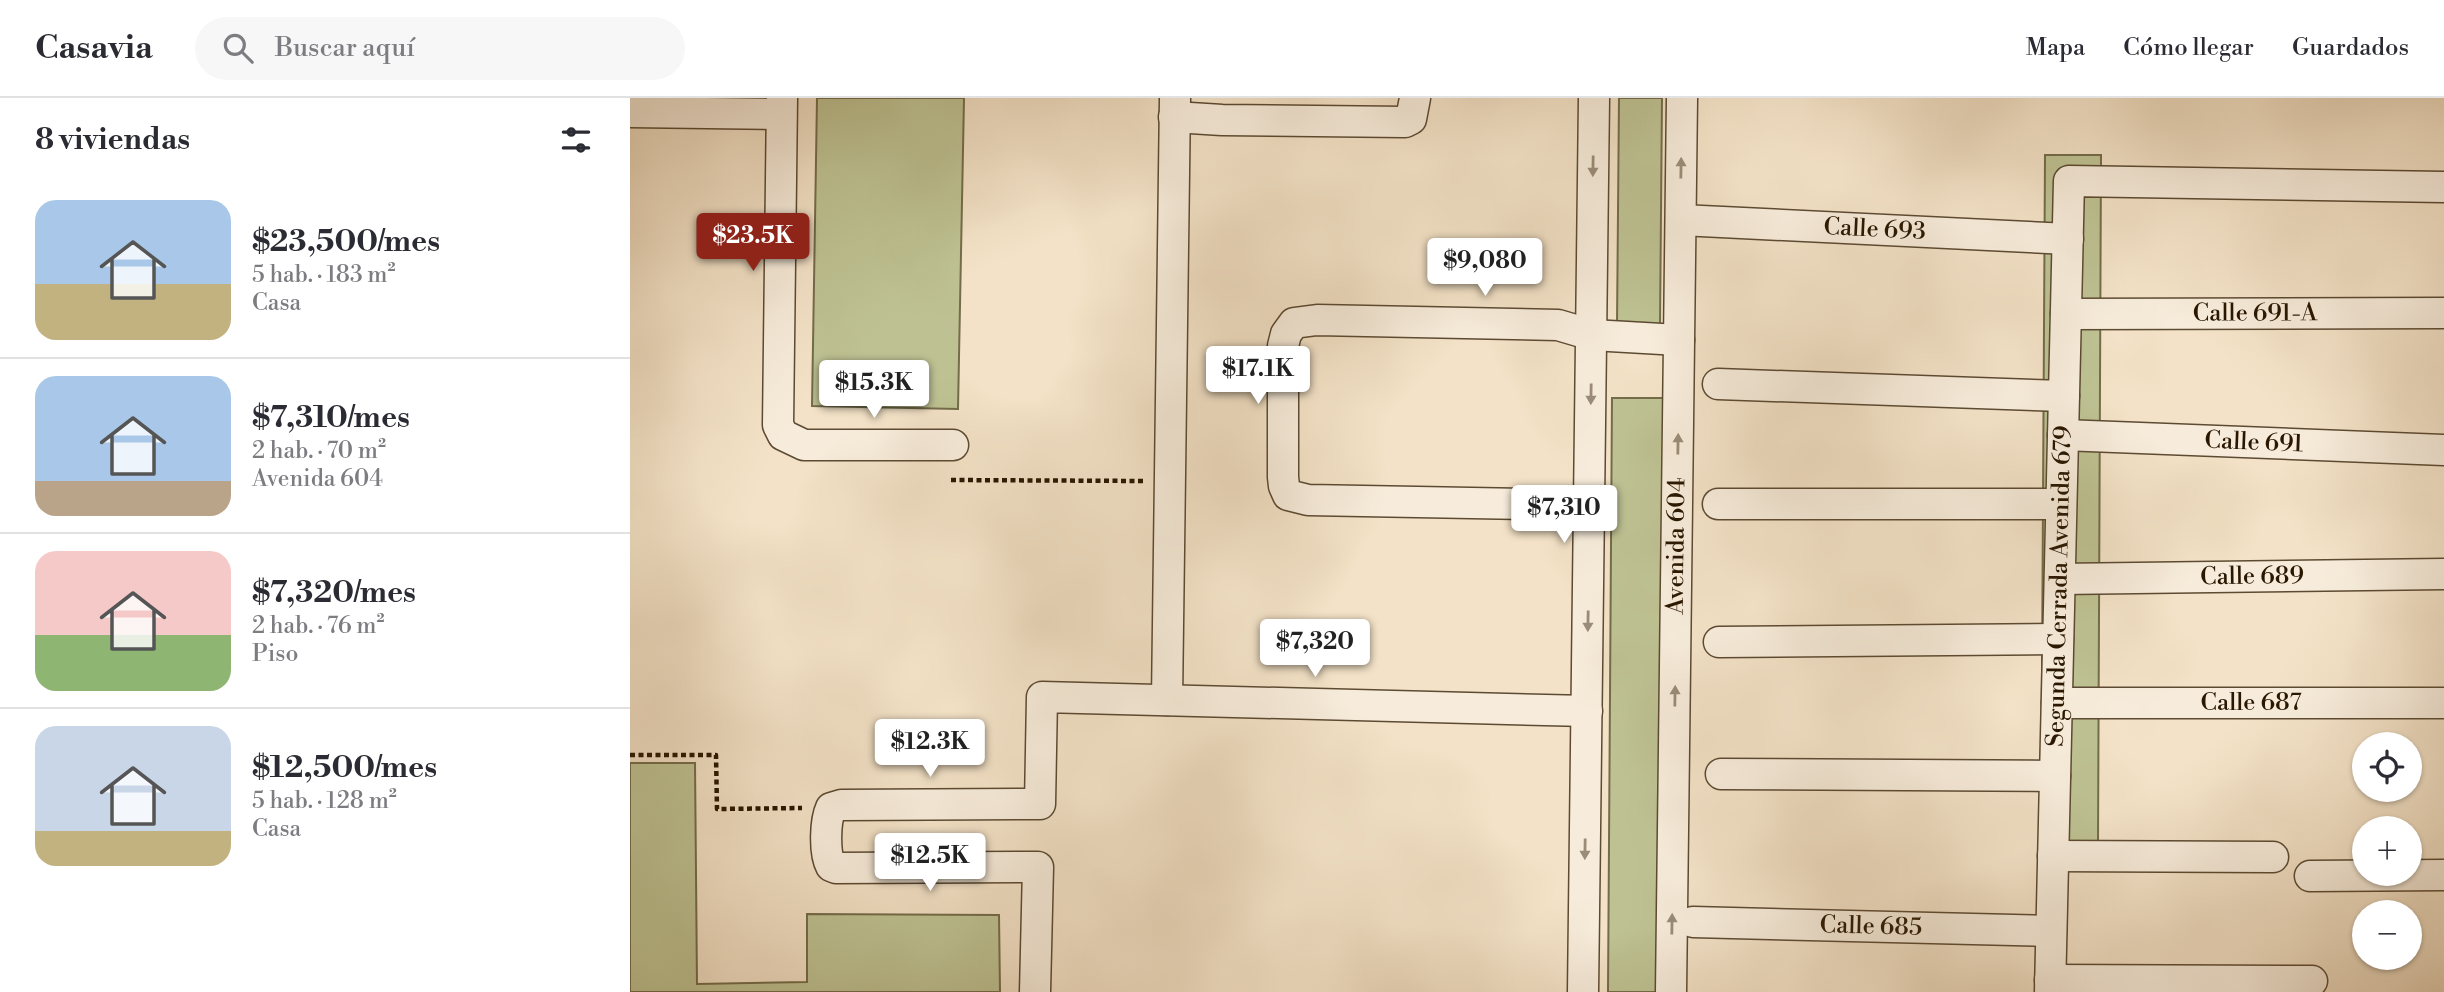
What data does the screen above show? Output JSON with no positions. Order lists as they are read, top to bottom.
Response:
{
  "streets": {
    "street": [
      "Calle 693",
      "Calle 691-A",
      "Calle 691",
      "Avenida 604",
      "Calle 689",
      "Segunda Cerrada Avenida 679",
      "Calle 687",
      "Calle 685"
    ]
  },
  "crossings": [
    ["Calle 693", "Avenida 604"],
    ["Calle 693", "Segunda Cerrada Avenida 679"],
    ["Calle 691-A", "Segunda Cerrada Avenida 679"],
    ["Calle 691", "Segunda Cerrada Avenida 679"],
    ["Calle 689", "Segunda Cerrada Avenida 679"],
    ["Segunda Cerrada Avenida 679", "Calle 687"],
    ["Segunda Cerrada Avenida 679", "Calle 685"]
  ],
  "page": {
    "header": "Casavia",
    "search": "Buscar aquí",
    "nav": ["Mapa", "Cómo llegar", "Guardados"],
    "heading": "8 viviendas",
    "list": [
      {
        "name": "$23,500/mes",
        "note": "5 hab. · 183 m² · Casa"
      },
      {
        "name": "$7,310/mes",
        "note": "2 hab. · 70 m² · Avenida 604"
      },
      {
        "name": "$7,320/mes",
        "note": "2 hab. · 76 m² · Piso"
      },
      {
        "name": "$12,500/mes",
        "note": "5 hab. · 128 m² · Casa"
      }
    ],
    "price": [
      "$23.5K",
      "$9,080",
      "$17.1K",
      "$15.3K",
      "$7,310",
      "$7,320",
      "$12.3K",
      "$12.5K"
    ],
    "map_buttons": ["+", "−"]
  }
}
